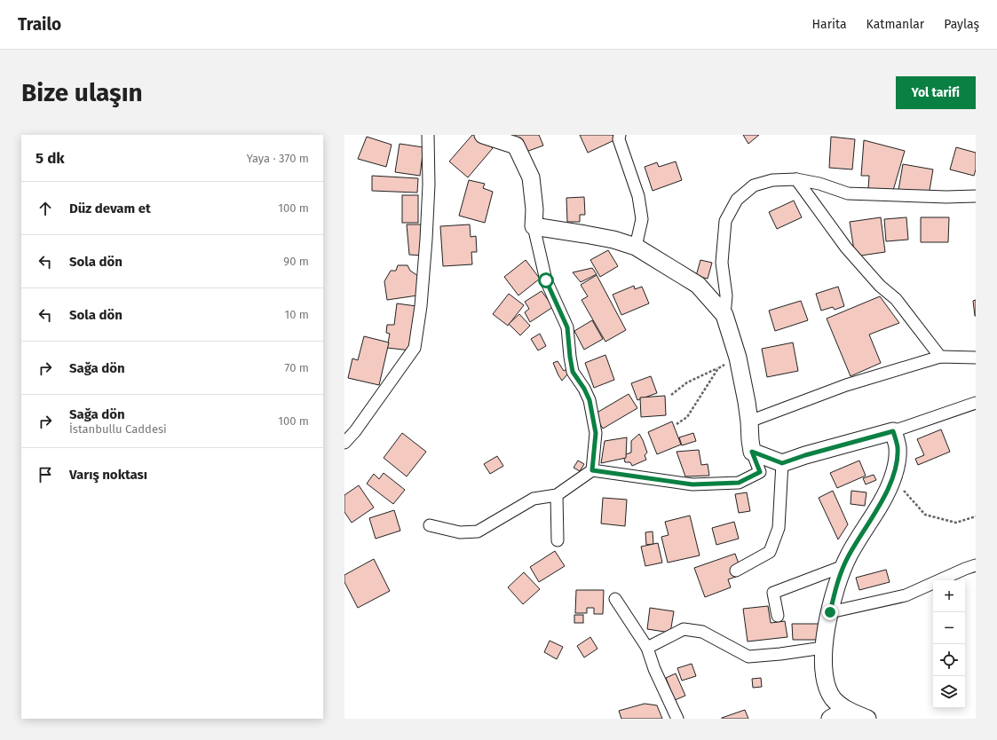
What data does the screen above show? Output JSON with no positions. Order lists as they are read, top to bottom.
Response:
{
  "page": {
    "header": "Trailo",
    "nav": ["Harita", "Katmanlar", "Paylaş"],
    "buttons": "Yol tarifi",
    "title": "Bize ulaşın",
    "heading": ["5 dk", "Yaya · 370 m"],
    "list": [
      ["Düz devam et", "100 m"],
      ["Sola dön", "90 m"],
      ["Sola dön", "10 m"],
      ["Sağa dön", "70 m"],
      ["Sağa dön", "İstanbullu Caddesi", "100 m"],
      "Varış noktası"
    ],
    "map_buttons": ["+", "−"]
  }
}
